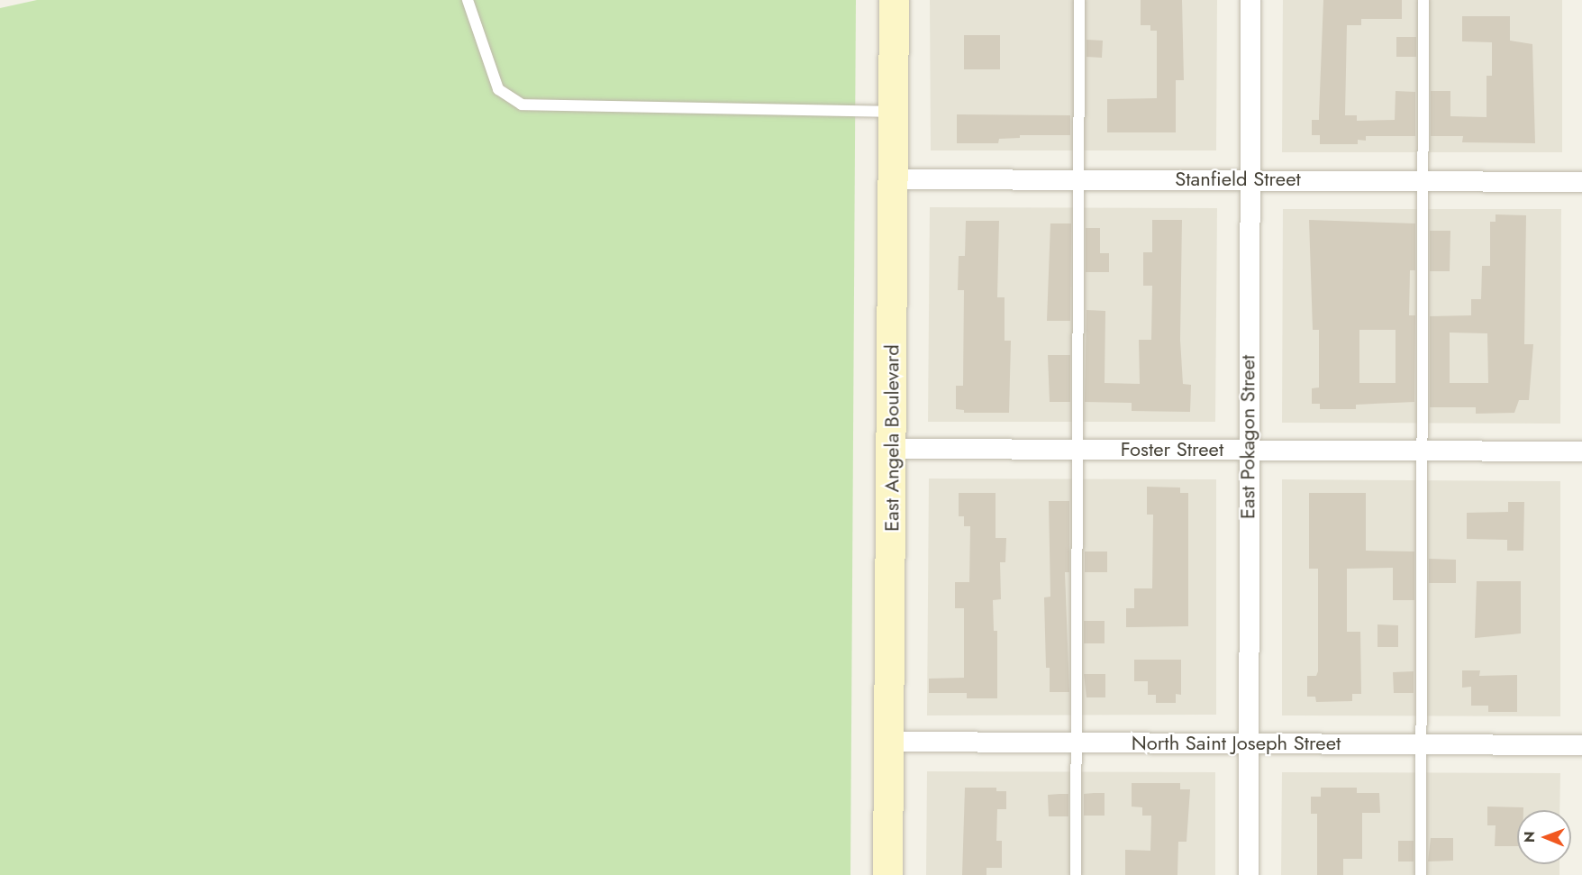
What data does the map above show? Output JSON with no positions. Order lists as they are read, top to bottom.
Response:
{
  "streets": {
    "main road": ["East Angela Boulevard"],
    "street": [
      "Stanfield Street",
      "East Pokagon Street",
      "Foster Street",
      "North Saint Joseph Street"
    ]
  },
  "crossings": [
    ["Stanfield Street", "East Pokagon Street"],
    ["Stanfield Street", "East Angela Boulevard"],
    ["East Pokagon Street", "Foster Street"],
    ["East Pokagon Street", "North Saint Joseph Street"],
    ["East Angela Boulevard", "Foster Street"],
    ["East Angela Boulevard", "North Saint Joseph Street"]
  ],
  "north": "left"
}
